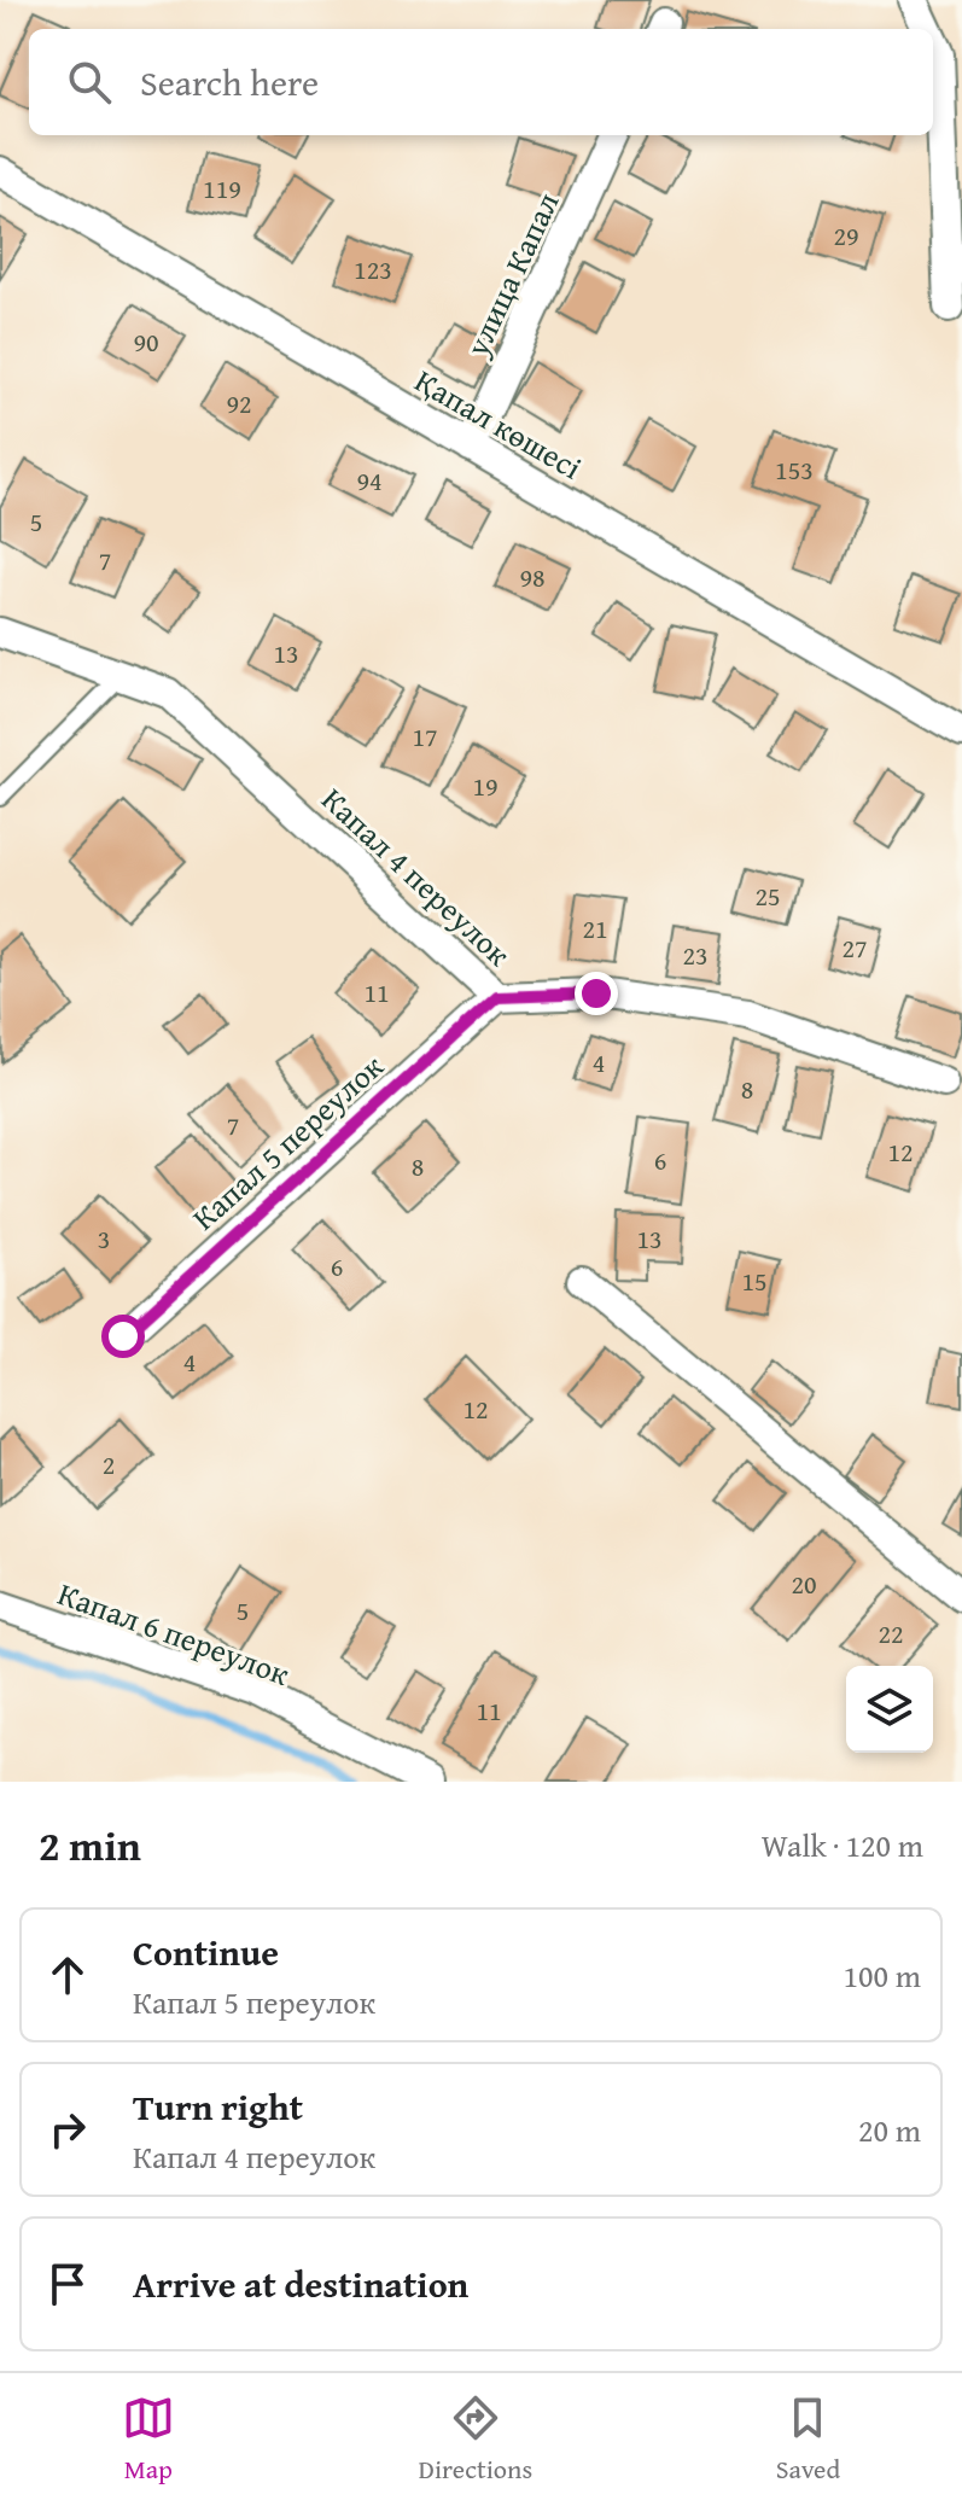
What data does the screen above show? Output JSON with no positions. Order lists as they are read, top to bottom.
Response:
{
  "streets": {
    "street": [
      "улица Капал",
      "Қапал көшесі",
      "Капал 4 переулок",
      "Капал 5 переулок",
      "Капал 6 переулок"
    ]
  },
  "crossings": [
    ["улица Капал", "Қапал көшесі"],
    ["Капал 4 переулок", "Капал 5 переулок"]
  ],
  "house_numbers": [
    "119",
    "29",
    "123",
    "90",
    "92",
    "153",
    "94",
    "5",
    "7",
    "98",
    "13",
    "17",
    "19",
    "25",
    "21",
    "27",
    "23",
    "11",
    "4",
    "8",
    "7",
    "12",
    "6",
    "8",
    "3",
    "13",
    "6",
    "15",
    "4",
    "12",
    "2",
    "20",
    "5",
    "22",
    "11"
  ],
  "page": {
    "search": "Search here",
    "heading": ["2 min", "Walk · 120 m"],
    "list": [
      ["Continue", "Капал 5 переулок", "100 m"],
      ["Turn right", "Капал 4 переулок", "20 m"],
      "Arrive at destination"
    ],
    "nav": ["Map", "Directions", "Saved"]
  }
}
